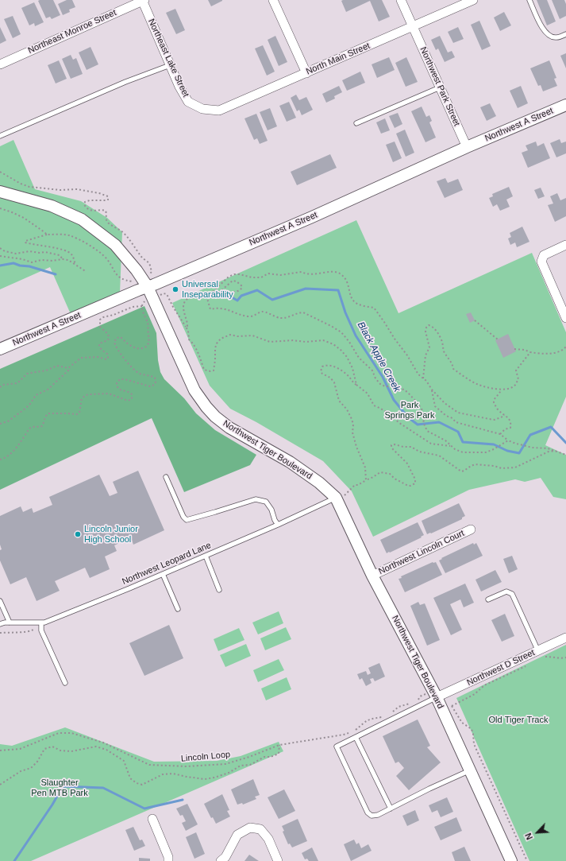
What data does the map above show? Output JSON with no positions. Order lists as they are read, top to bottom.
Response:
{
  "streets": {
    "street": [
      "Northeast Monroe Street",
      "Northeast Lake Street",
      "North Main Street",
      "Northwest Park Street",
      "Northwest A Street",
      "Northwest Tiger Boulevard",
      "Northwest Lincoln Court",
      "Northwest D Street"
    ],
    "lane": ["Northwest Leopard Lane"],
    "path": ["Lincoln Loop"]
  },
  "crossings": [
    ["Northeast Monroe Street", "Northeast Lake Street"],
    ["Northeast Lake Street", "North Main Street"],
    ["North Main Street", "Northwest Park Street"],
    ["Northwest Park Street", "Northwest A Street"],
    ["Northwest A Street", "Northwest Tiger Boulevard"],
    ["Northwest Tiger Boulevard", "Northwest Lincoln Court"],
    ["Northwest Tiger Boulevard", "Northwest Leopard Lane"],
    ["Northwest Tiger Boulevard", "Northwest D Street"]
  ],
  "water": ["Black Apple Creek"],
  "parks": ["Park Springs Park", "Old Tiger Track", "Slaughter Pen MTB Park"],
  "places": ["Universal Inseparability", "Lincoln Junior High School"],
  "north": "bottom left"
}
